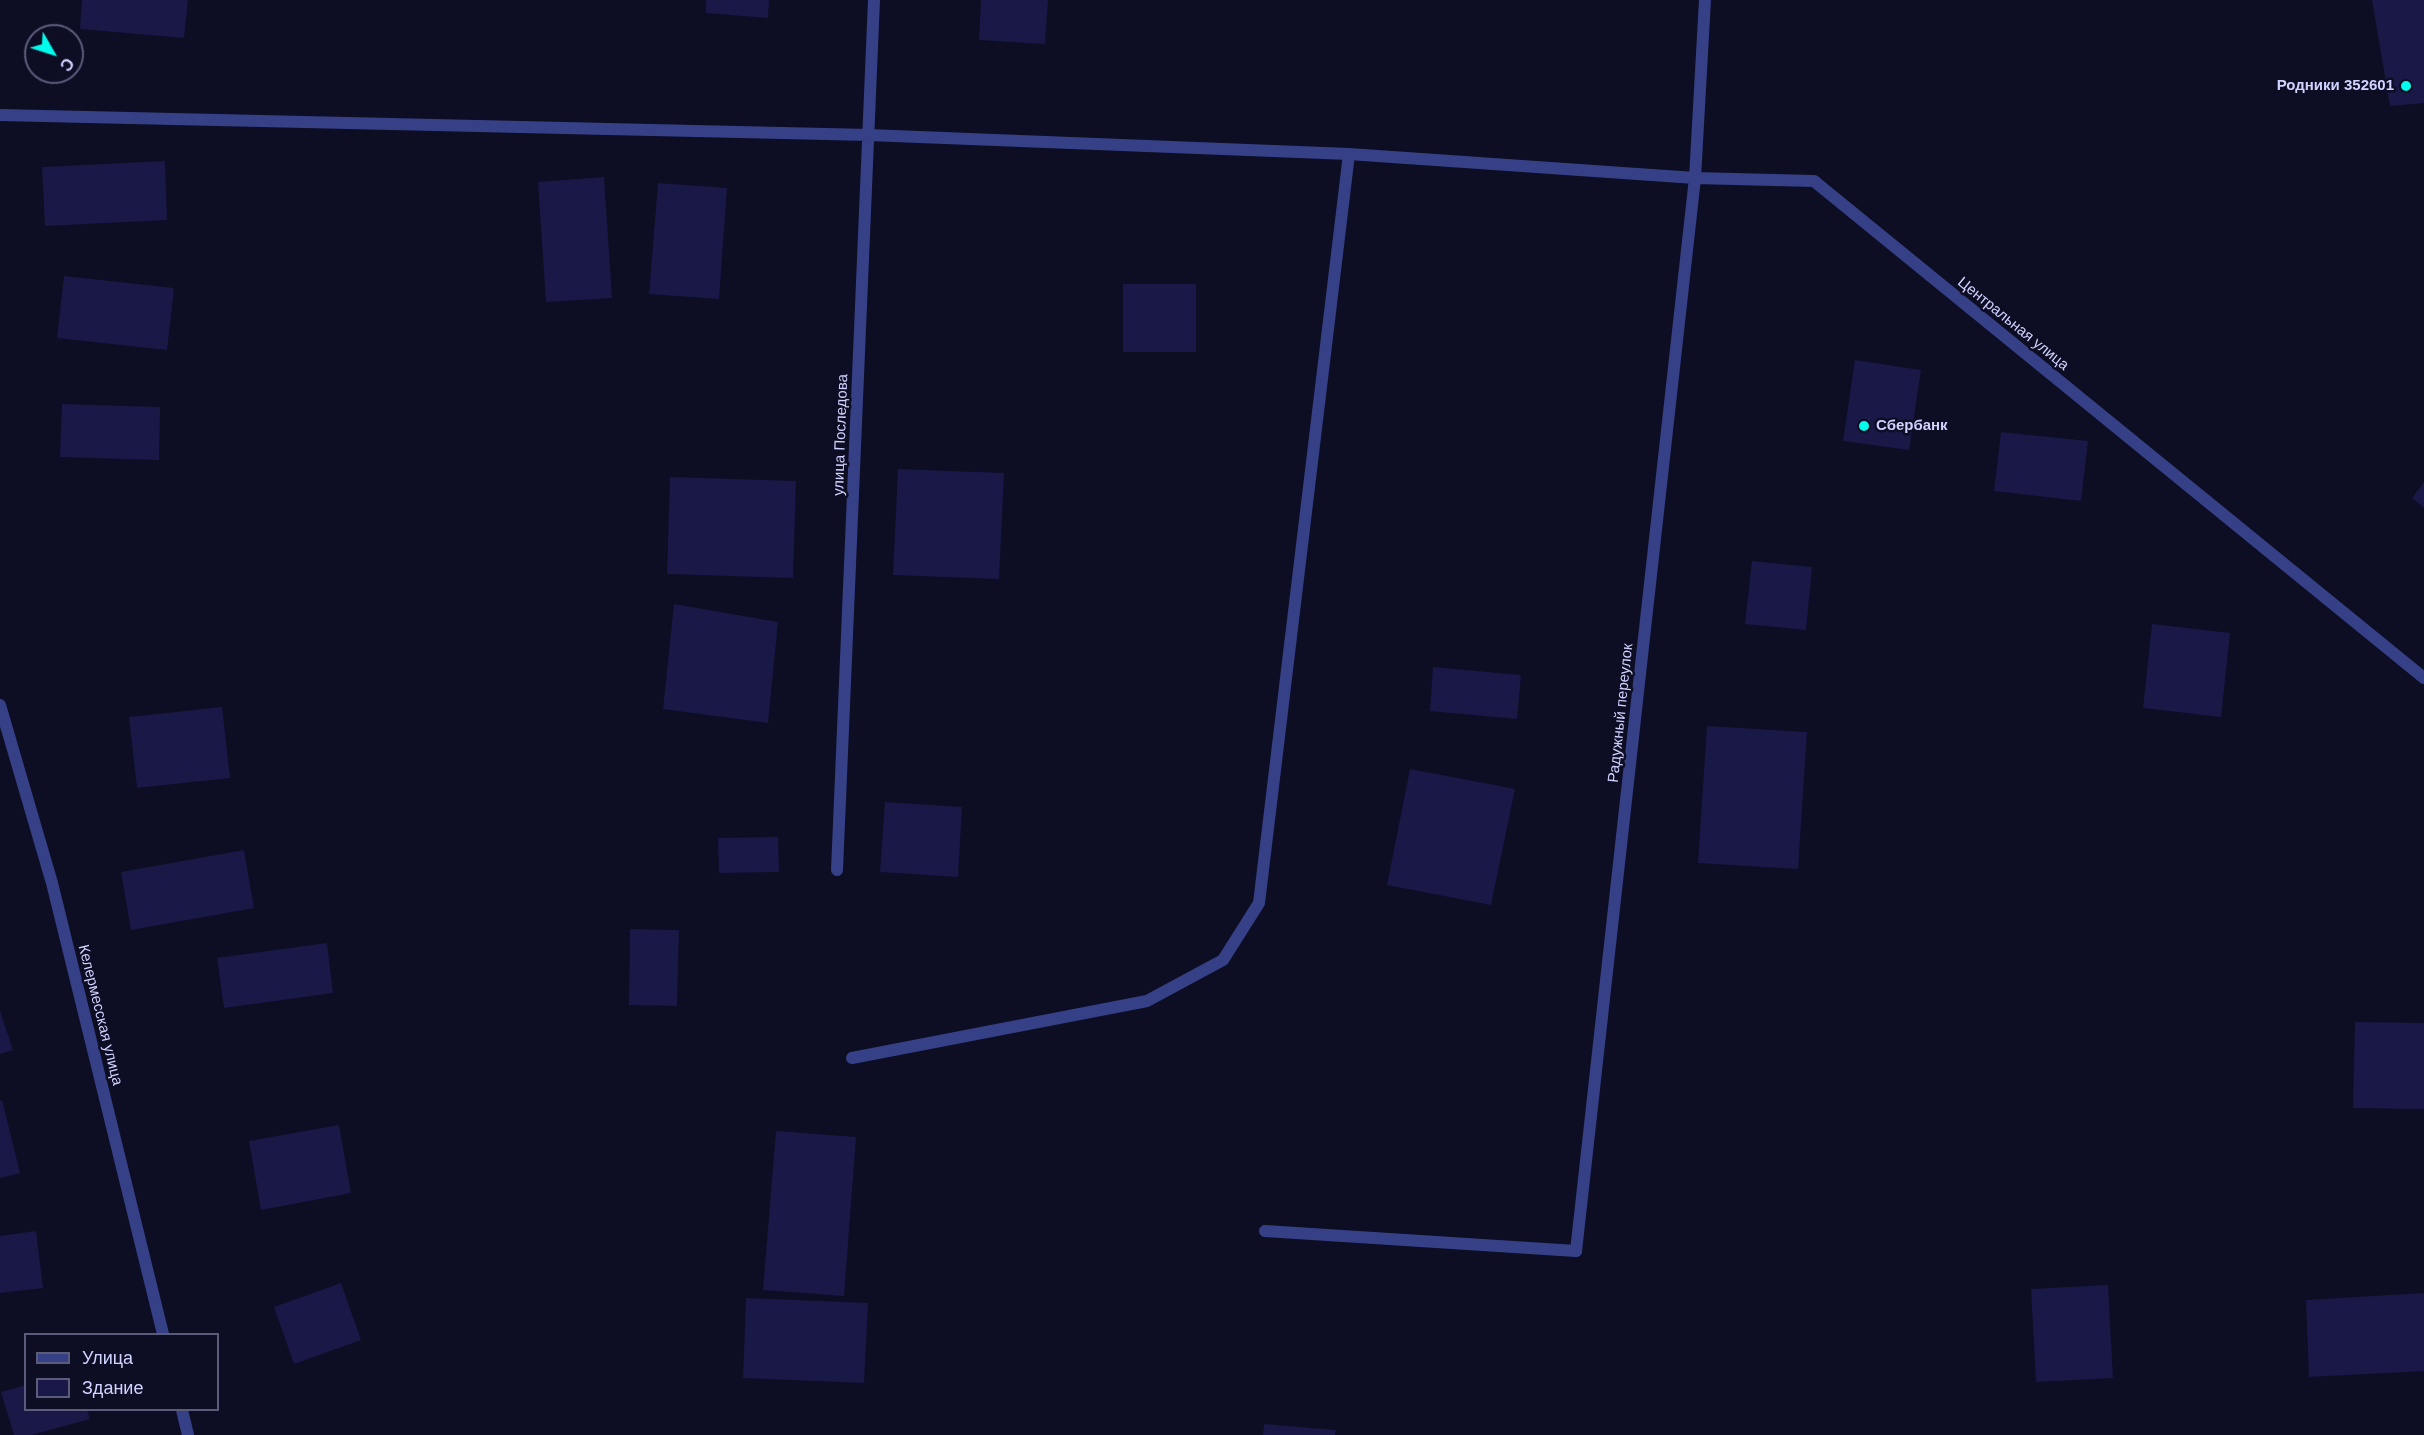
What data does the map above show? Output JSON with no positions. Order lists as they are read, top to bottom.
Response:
{
  "streets": {
    "street": [
      "Центральная улица",
      "улица Последова",
      "Радужный переулок",
      "Келермесская улица"
    ]
  },
  "crossings": [
    ["Центральная улица", "улица Последова"],
    ["Центральная улица", "Радужный переулок"]
  ],
  "places": ["Родники 352601", "Сбербанк"],
  "legend": ["Улица", "Здание"],
  "north": "bottom right"
}
